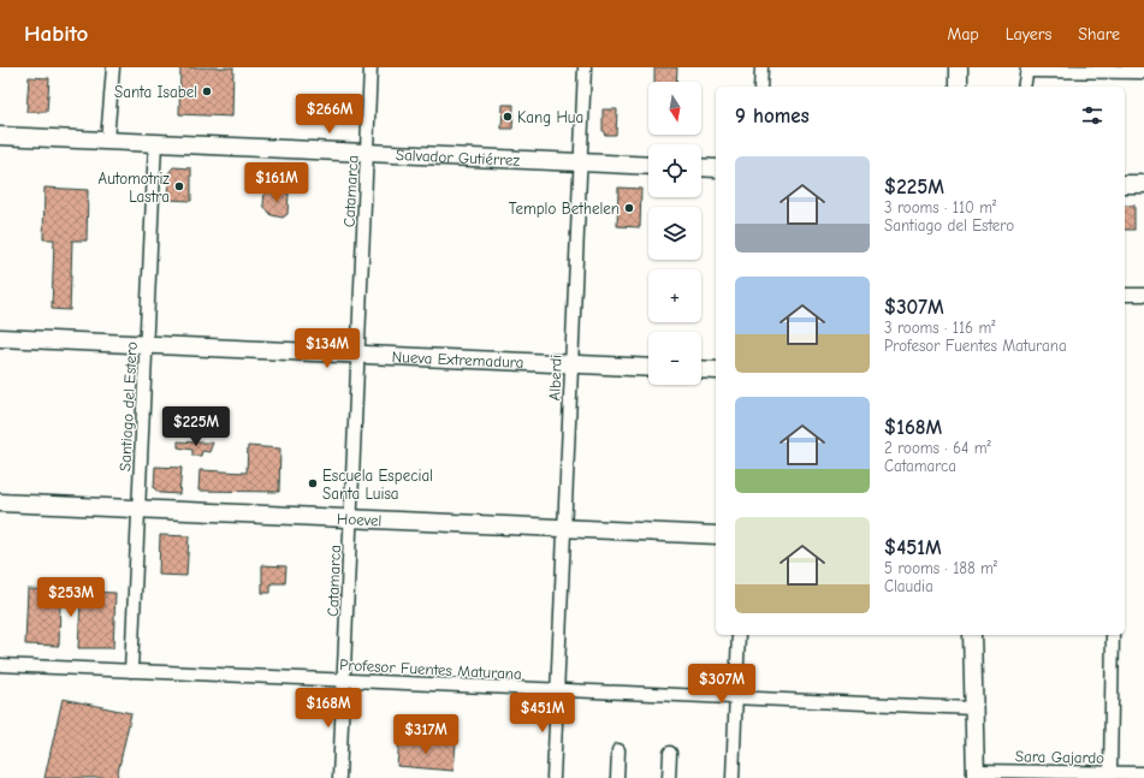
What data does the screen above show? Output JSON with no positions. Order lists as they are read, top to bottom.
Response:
{
  "streets": {
    "street": [
      "Salvador Gutiérrez",
      "Catamarca",
      "Nueva Extremadura",
      "Alberdi",
      "Santiago del Estero",
      "Hoevel",
      "Profesor Fuentes Maturana",
      "Sara Gajardo"
    ]
  },
  "crossings": [
    ["Salvador Gutiérrez", "Catamarca"],
    ["Salvador Gutiérrez", "Alberdi"],
    ["Salvador Gutiérrez", "Santiago del Estero"],
    ["Catamarca", "Nueva Extremadura"],
    ["Catamarca", "Hoevel"],
    ["Catamarca", "Profesor Fuentes Maturana"],
    ["Nueva Extremadura", "Alberdi"],
    ["Nueva Extremadura", "Santiago del Estero"],
    ["Alberdi", "Hoevel"],
    ["Alberdi", "Profesor Fuentes Maturana"],
    ["Santiago del Estero", "Hoevel"],
    ["Santiago del Estero", "Profesor Fuentes Maturana"]
  ],
  "places": [
    "Santa Isabel",
    "Kang Hua",
    "Automotriz Lastra",
    "Templo Bethelen",
    "Escuela Especial Santa Luisa"
  ],
  "north": "bottom",
  "page": {
    "header": "Habito",
    "nav": ["Map", "Layers", "Share"],
    "map_buttons": ["+", "−"],
    "heading": "9 homes",
    "price": [
      "$266M",
      "$161M",
      "$134M",
      "$225M",
      "$253M",
      "$307M",
      "$168M",
      "$451M",
      "$317M"
    ],
    "list": [
      {
        "name": "$225M",
        "note": "3 rooms · 110 m² · Santiago del Estero"
      },
      {
        "name": "$307M",
        "note": "3 rooms · 116 m² · Profesor Fuentes Maturana"
      },
      {
        "name": "$168M",
        "note": "2 rooms · 64 m² · Catamarca"
      },
      {
        "name": "$451M",
        "note": "5 rooms · 188 m² · Claudia"
      }
    ]
  }
}
